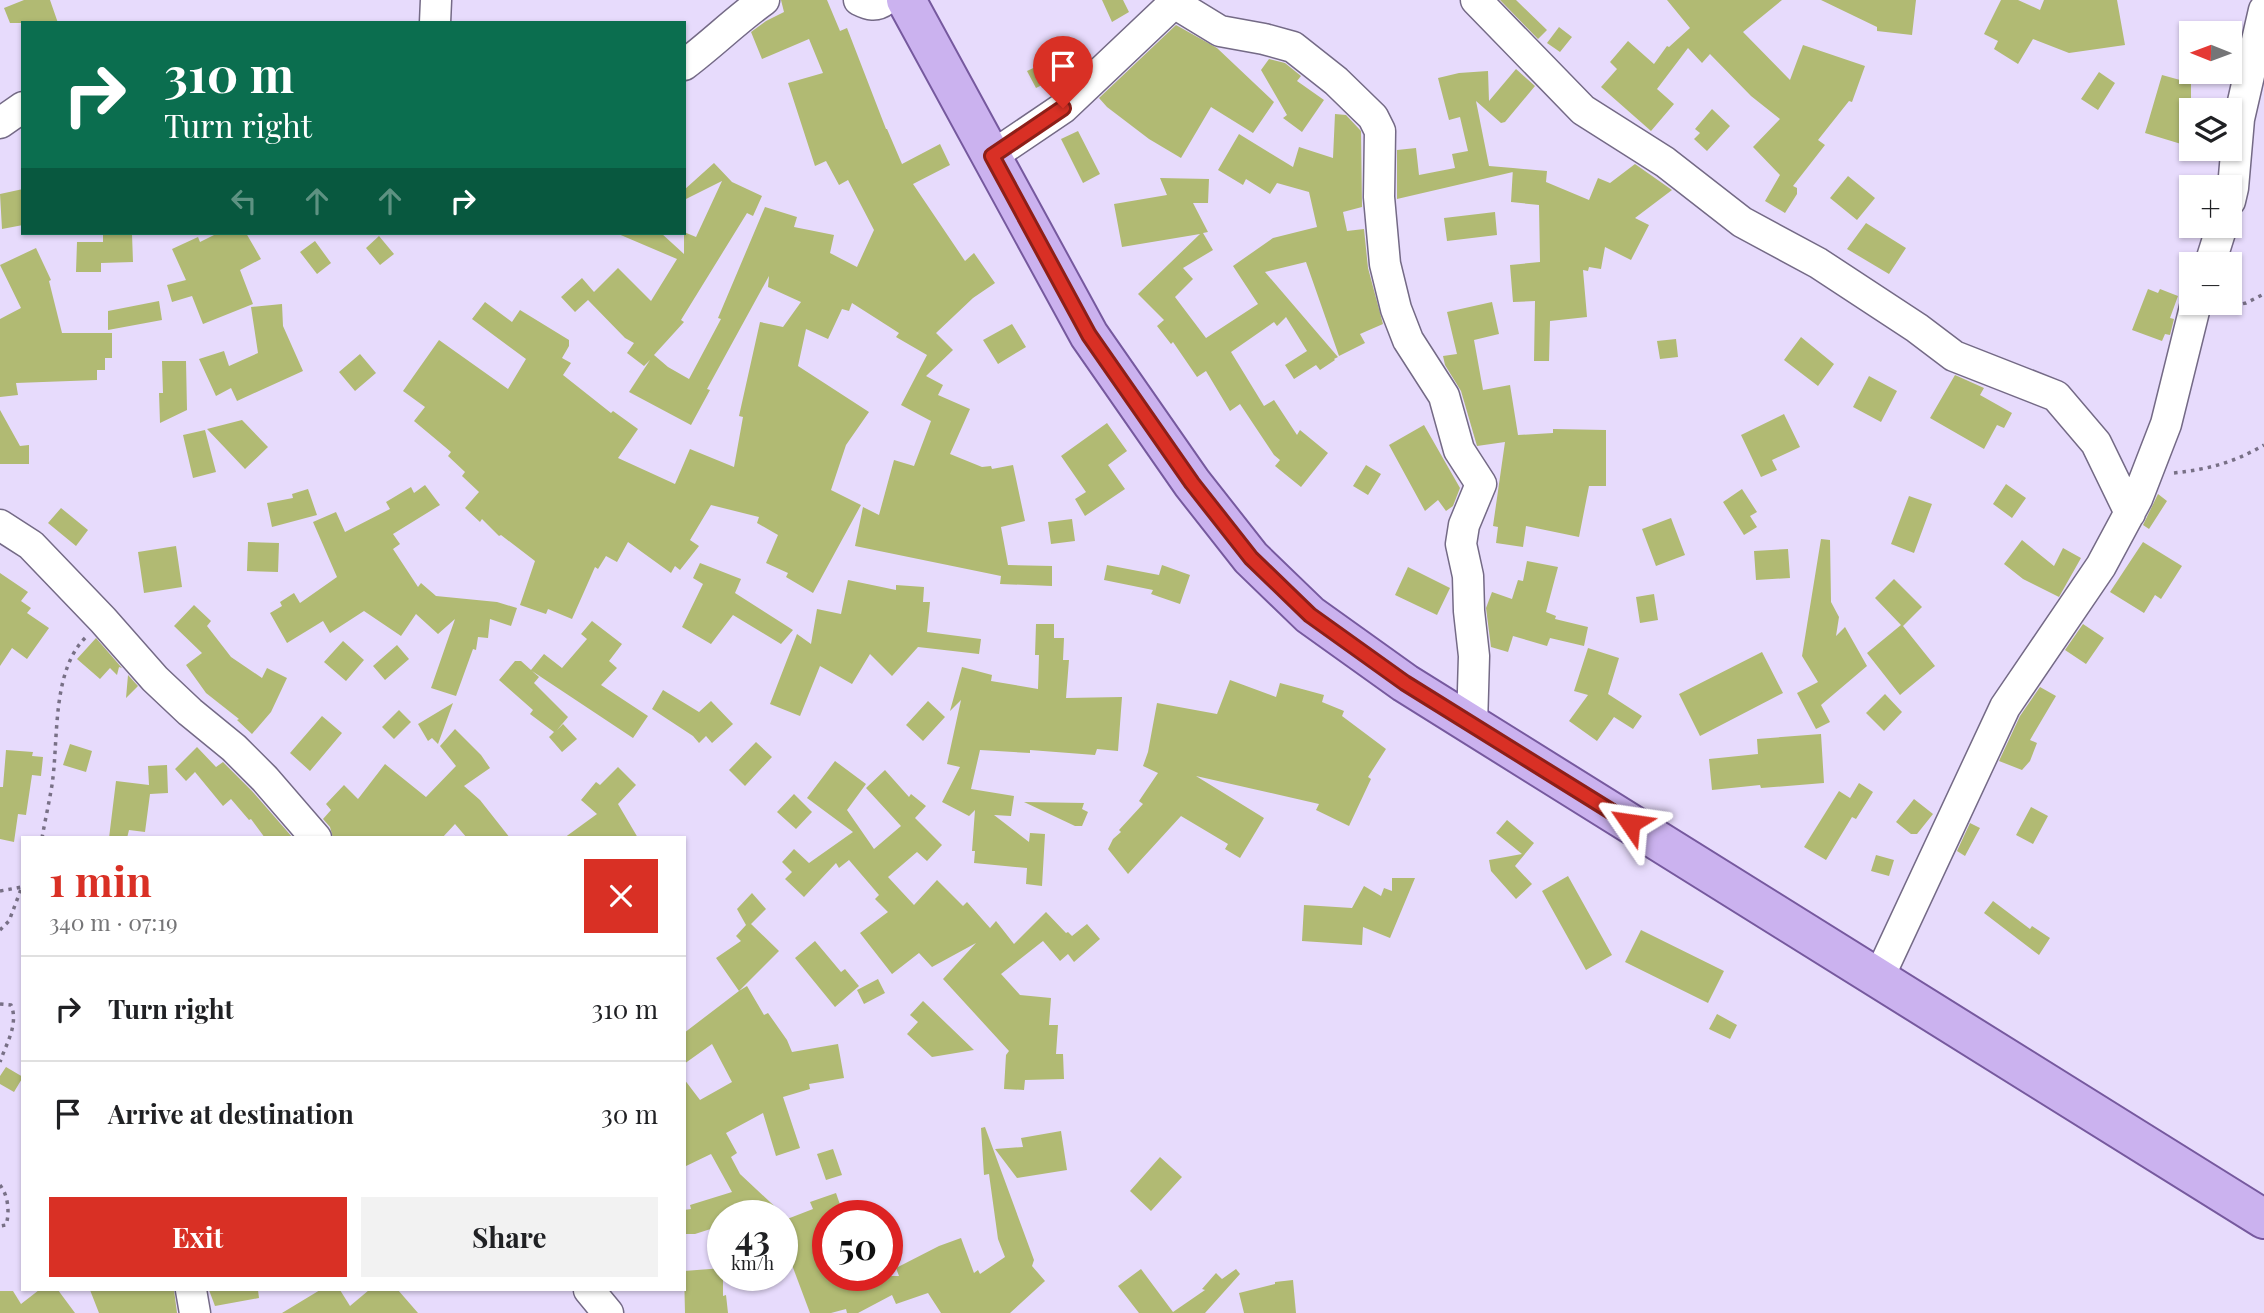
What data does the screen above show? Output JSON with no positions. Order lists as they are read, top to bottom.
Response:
{
  "north": "left",
  "page": {
    "map_buttons": ["+", "−"],
    "turn": ["310 m", "Turn right"],
    "heading": ["1 min", "340 m · 07:19"],
    "list": [
      {
        "name": "Turn right",
        "value": "310 m"
      },
      {
        "name": "Arrive at destination",
        "value": "30 m"
      }
    ],
    "buttons": ["Exit", "Share"],
    "speed": "43 km/h",
    "limit": "50"
  }
}
